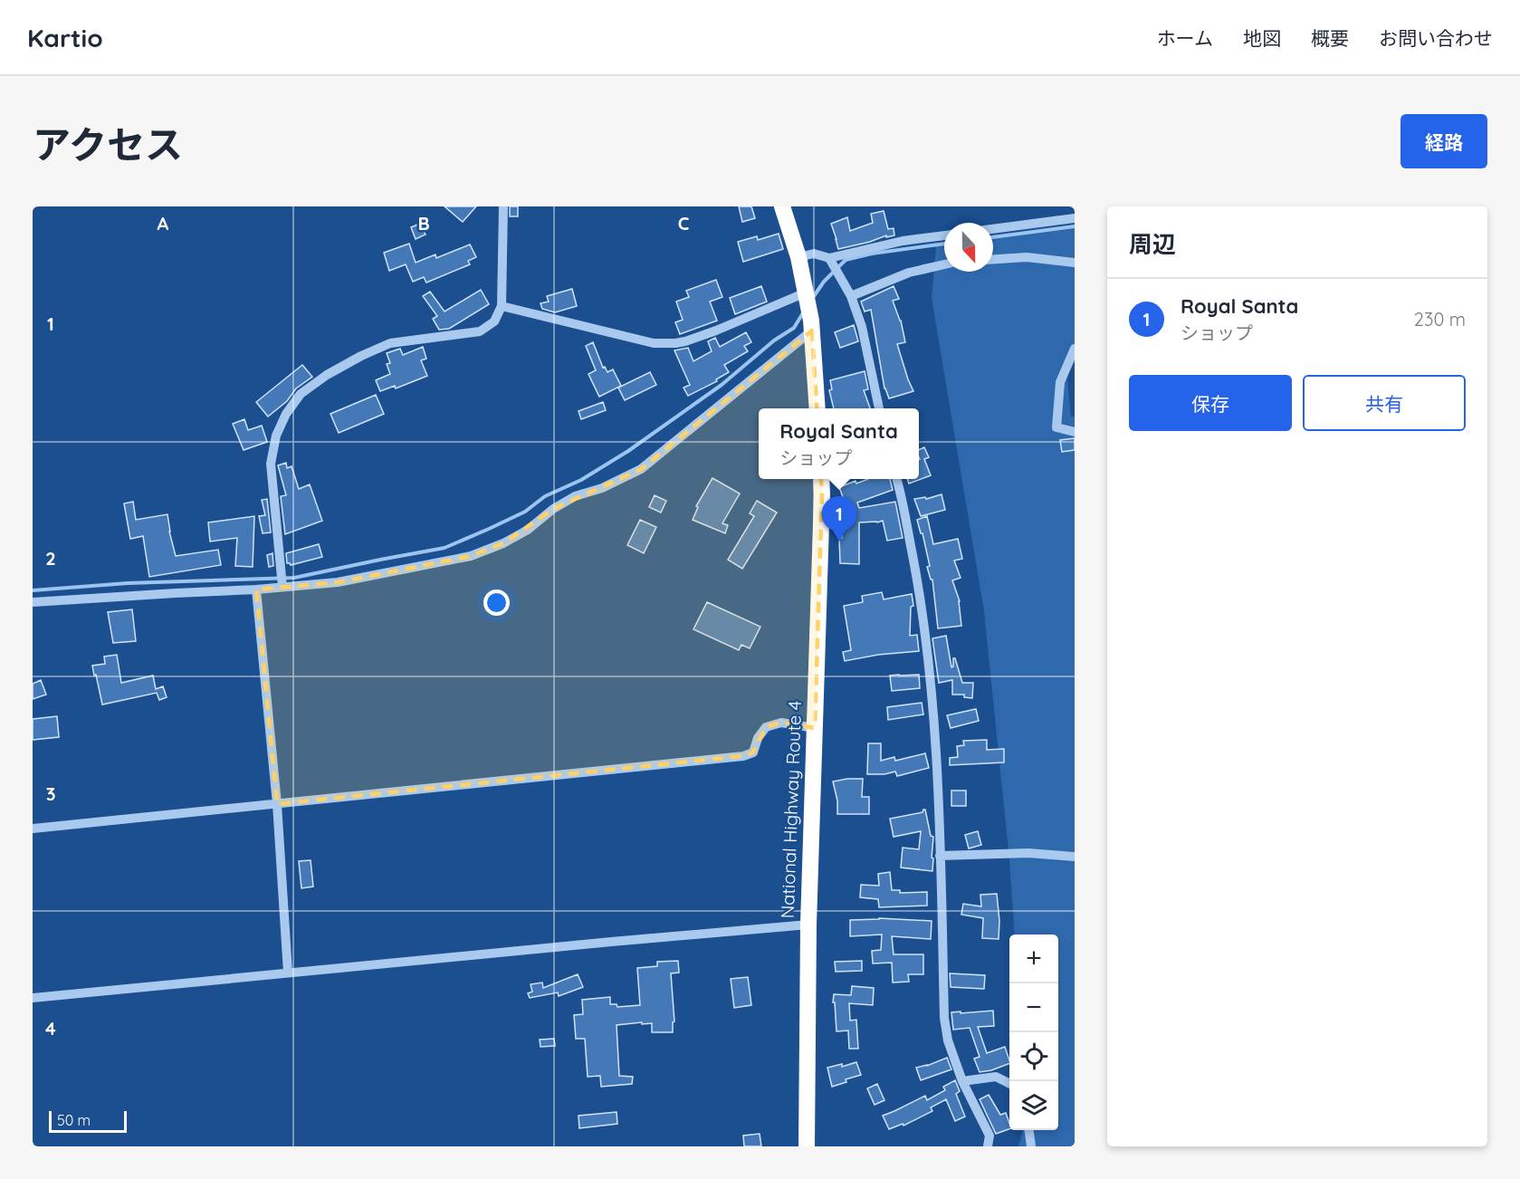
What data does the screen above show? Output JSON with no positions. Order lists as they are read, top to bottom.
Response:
{
  "streets": {
    "highway": ["National Highway Route 4"]
  },
  "scale_bar": "50 m",
  "north": "bottom",
  "page": {
    "header": "Kartio",
    "nav": [
      "ホーム",
      "地図",
      "概要",
      "お問い合わせ"
    ],
    "title": "アクセス",
    "buttons": [
      "経路",
      ["保存", "共有"]
    ],
    "heading": "周辺",
    "list": [
      {
        "mark": "1",
        "name": "Royal Santa",
        "note": "ショップ",
        "value": "230 m"
      }
    ],
    "popup": ["Royal Santa", "ショップ"],
    "pins": "1",
    "map_buttons": ["+", "−"],
    "scale": "50 m"
  },
  "grid": {
    "columns": ["A", "B", "C"],
    "rows": [
      "1",
      "2",
      "3",
      "4"
    ]
  }
}
